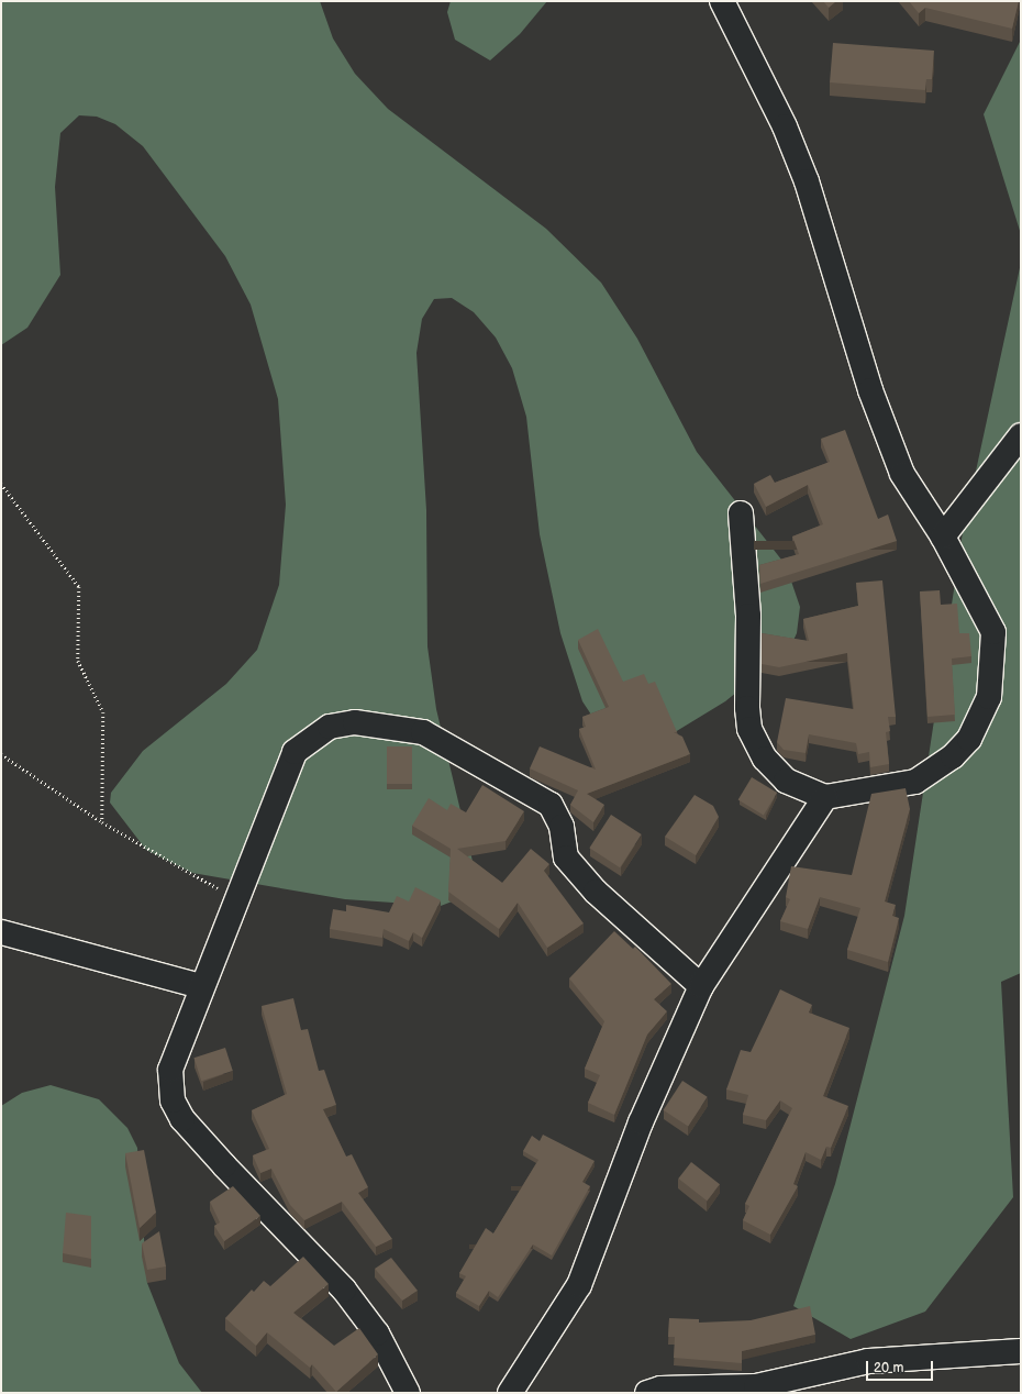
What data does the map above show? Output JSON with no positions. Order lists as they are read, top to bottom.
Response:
{
  "scale_bar": "20 m"
}
